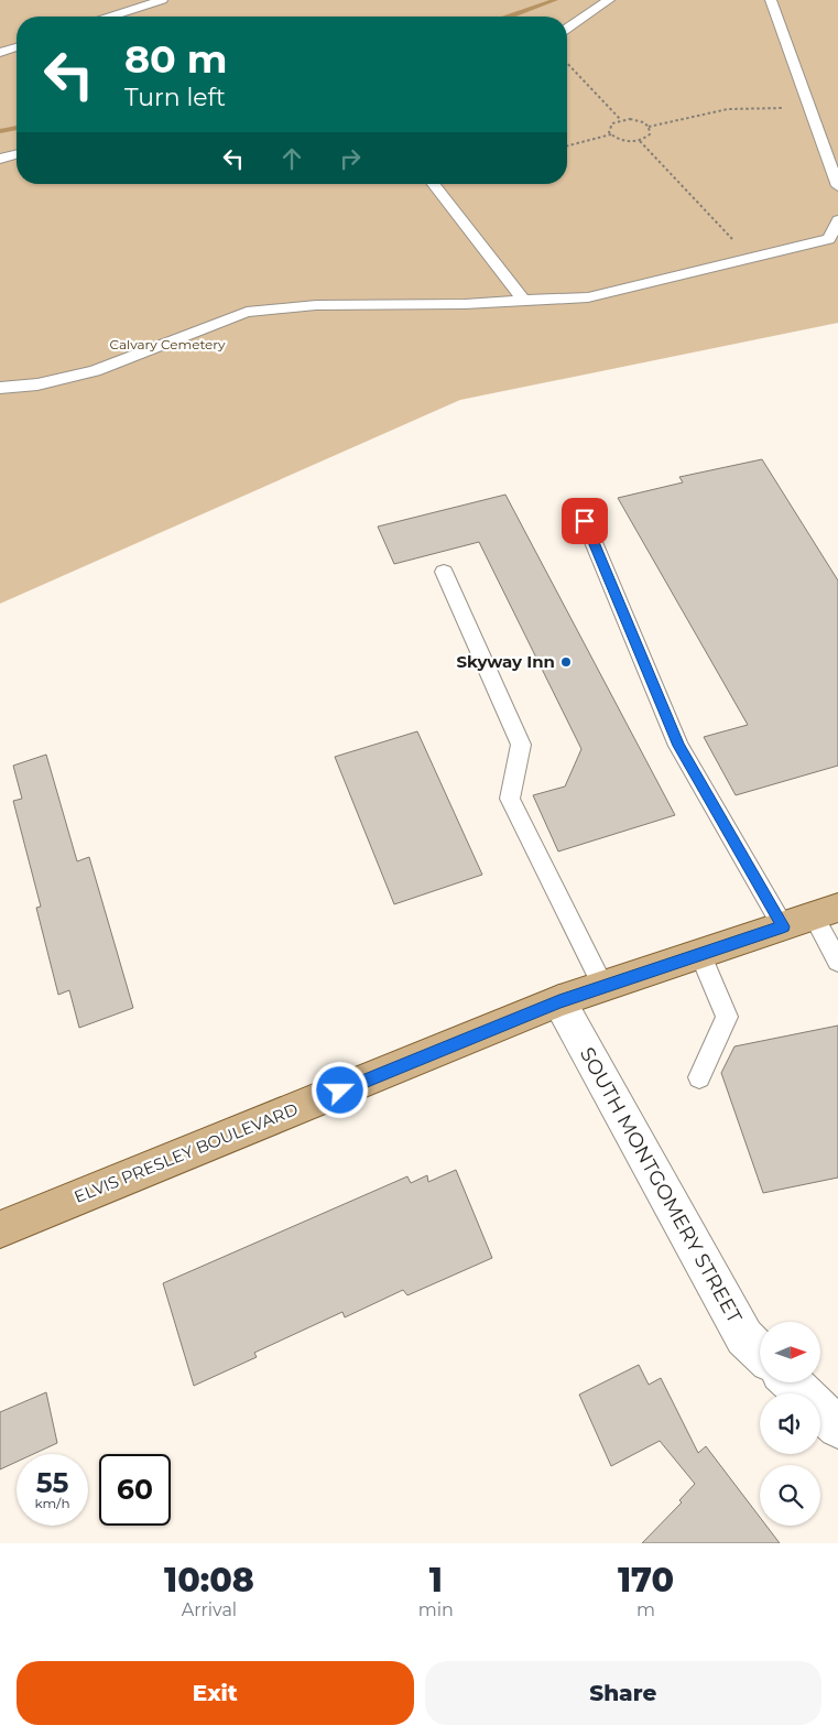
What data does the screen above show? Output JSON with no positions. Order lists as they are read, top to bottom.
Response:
{
  "streets": {
    "main road": ["ELVIS PRESLEY BOULEVARD"],
    "street": ["SOUTH MONTGOMERY STREET"]
  },
  "crossings": [
    ["ELVIS PRESLEY BOULEVARD", "SOUTH MONTGOMERY STREET"]
  ],
  "parks": ["Calvary Cemetery"],
  "places": ["Skyway Inn"],
  "north": "right",
  "page": {
    "turn": ["80 m", "Turn left"],
    "speed": "55 km/h",
    "limit": "60",
    "eta": [
      "10:08",
      "Arrival",
      "1",
      "min",
      "170",
      "m"
    ],
    "buttons": ["Exit", "Share"]
  }
}
